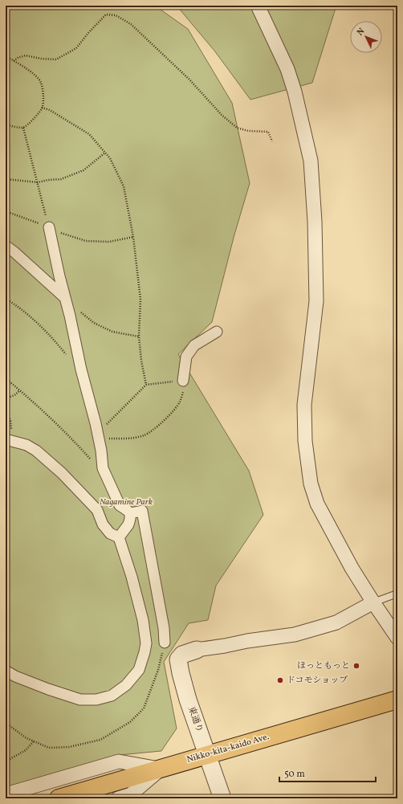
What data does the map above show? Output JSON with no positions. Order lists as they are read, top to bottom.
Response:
{
  "streets": {
    "highway": ["Nikko-kita-kaido Ave."],
    "street": ["東通り"]
  },
  "crossings": [
    ["東通り", "Nikko-kita-kaido Ave."]
  ],
  "parks": ["Nagamine Park"],
  "places": ["ほっともっと", "ドコモショップ"],
  "scale_bar": "50 m",
  "north": "top left"
}
